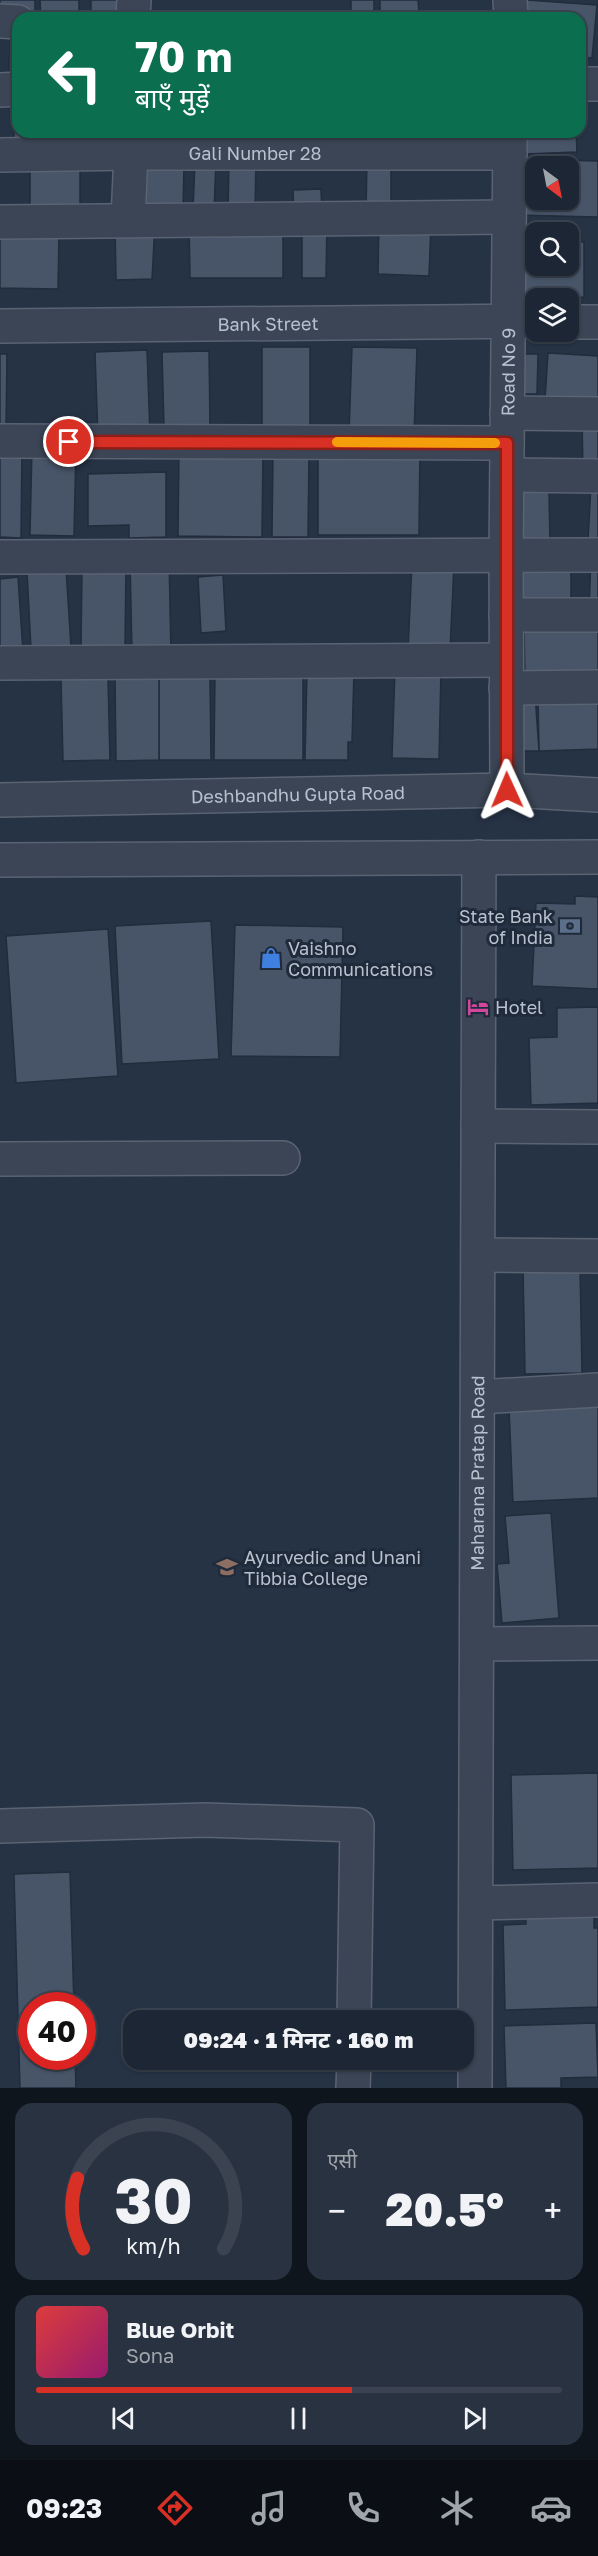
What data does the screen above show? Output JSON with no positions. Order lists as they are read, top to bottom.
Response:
{
  "streets": {
    "street": [
      "Gali Number 28",
      "Bank Street",
      "Road No 9",
      "Deshbandhu Gupta Road",
      "Maharana Pratap Road"
    ]
  },
  "crossings": [
    ["Gali Number 28", "Road No 9"],
    ["Bank Street", "Road No 9"],
    ["Road No 9", "Deshbandhu Gupta Road"]
  ],
  "places": {
    "bank": ["State Bank of India"],
    "shop": ["Vaishno Communications"],
    "hotel": ["Hotel"],
    "school or university": ["Ayurvedic and Unani Tibbia College"]
  },
  "north": "bottom right",
  "page": {
    "turn": ["70 m", "बाएँ मुड़ें"],
    "limit": "40",
    "trip": "09:24 · 1 मिनट · 160 m",
    "tile": "एसी",
    "heat": ["−", "20.5°", "+"],
    "song": ["Blue Orbit", "Sona"],
    "tabs": "09:23",
    "gauge": ["30", "km/h"]
  }
}
